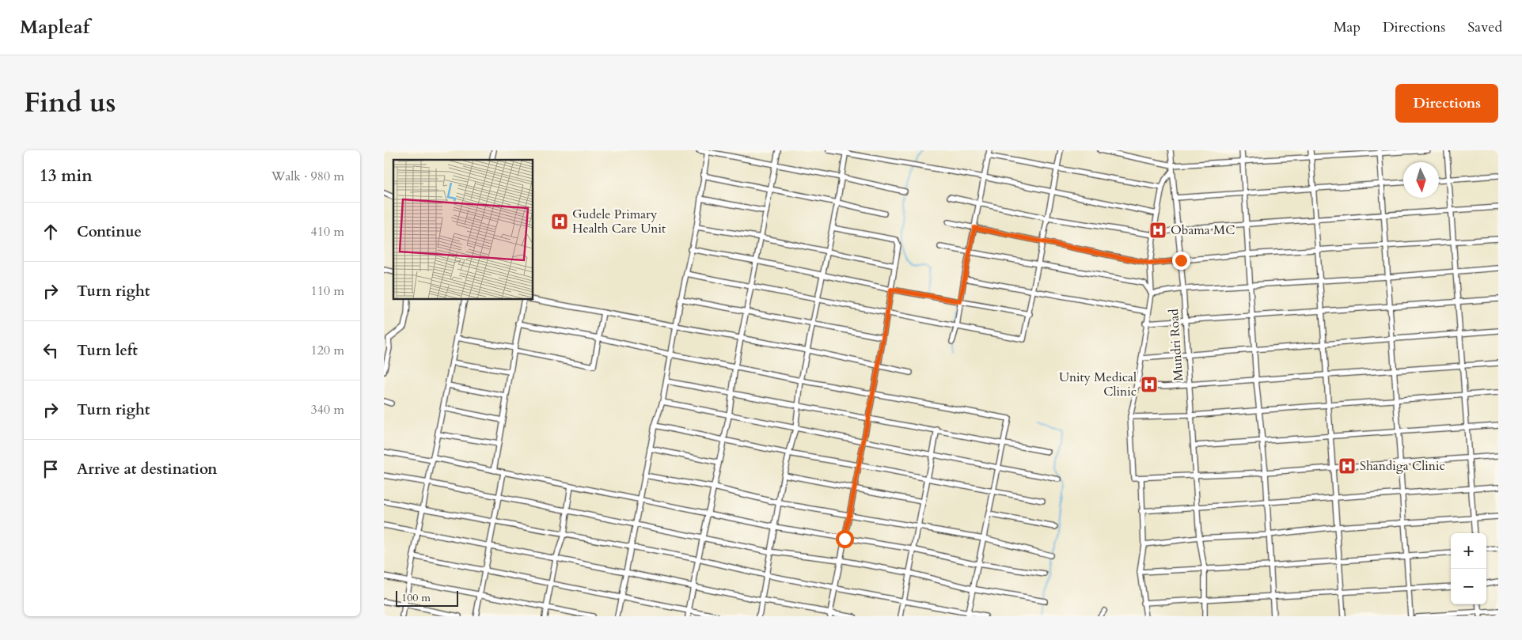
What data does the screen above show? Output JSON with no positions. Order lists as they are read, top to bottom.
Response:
{
  "streets": {
    "street": ["Mundri Road"]
  },
  "places": {
    "hospital": [
      "Gudele Primary Health Care Unit",
      "Obama MC",
      "Unity Medical Clinic",
      "Shandiga Clinic"
    ]
  },
  "scale_bar": "100 m",
  "north": "bottom",
  "page": {
    "header": "Mapleaf",
    "nav": ["Map", "Directions", "Saved"],
    "title": "Find us",
    "buttons": "Directions",
    "heading": ["13 min", "Walk · 980 m"],
    "list": [
      ["Continue", "410 m"],
      ["Turn right", "110 m"],
      ["Turn left", "120 m"],
      ["Turn right", "340 m"],
      "Arrive at destination"
    ],
    "map_buttons": ["+", "−"],
    "scale": "100 m"
  }
}
